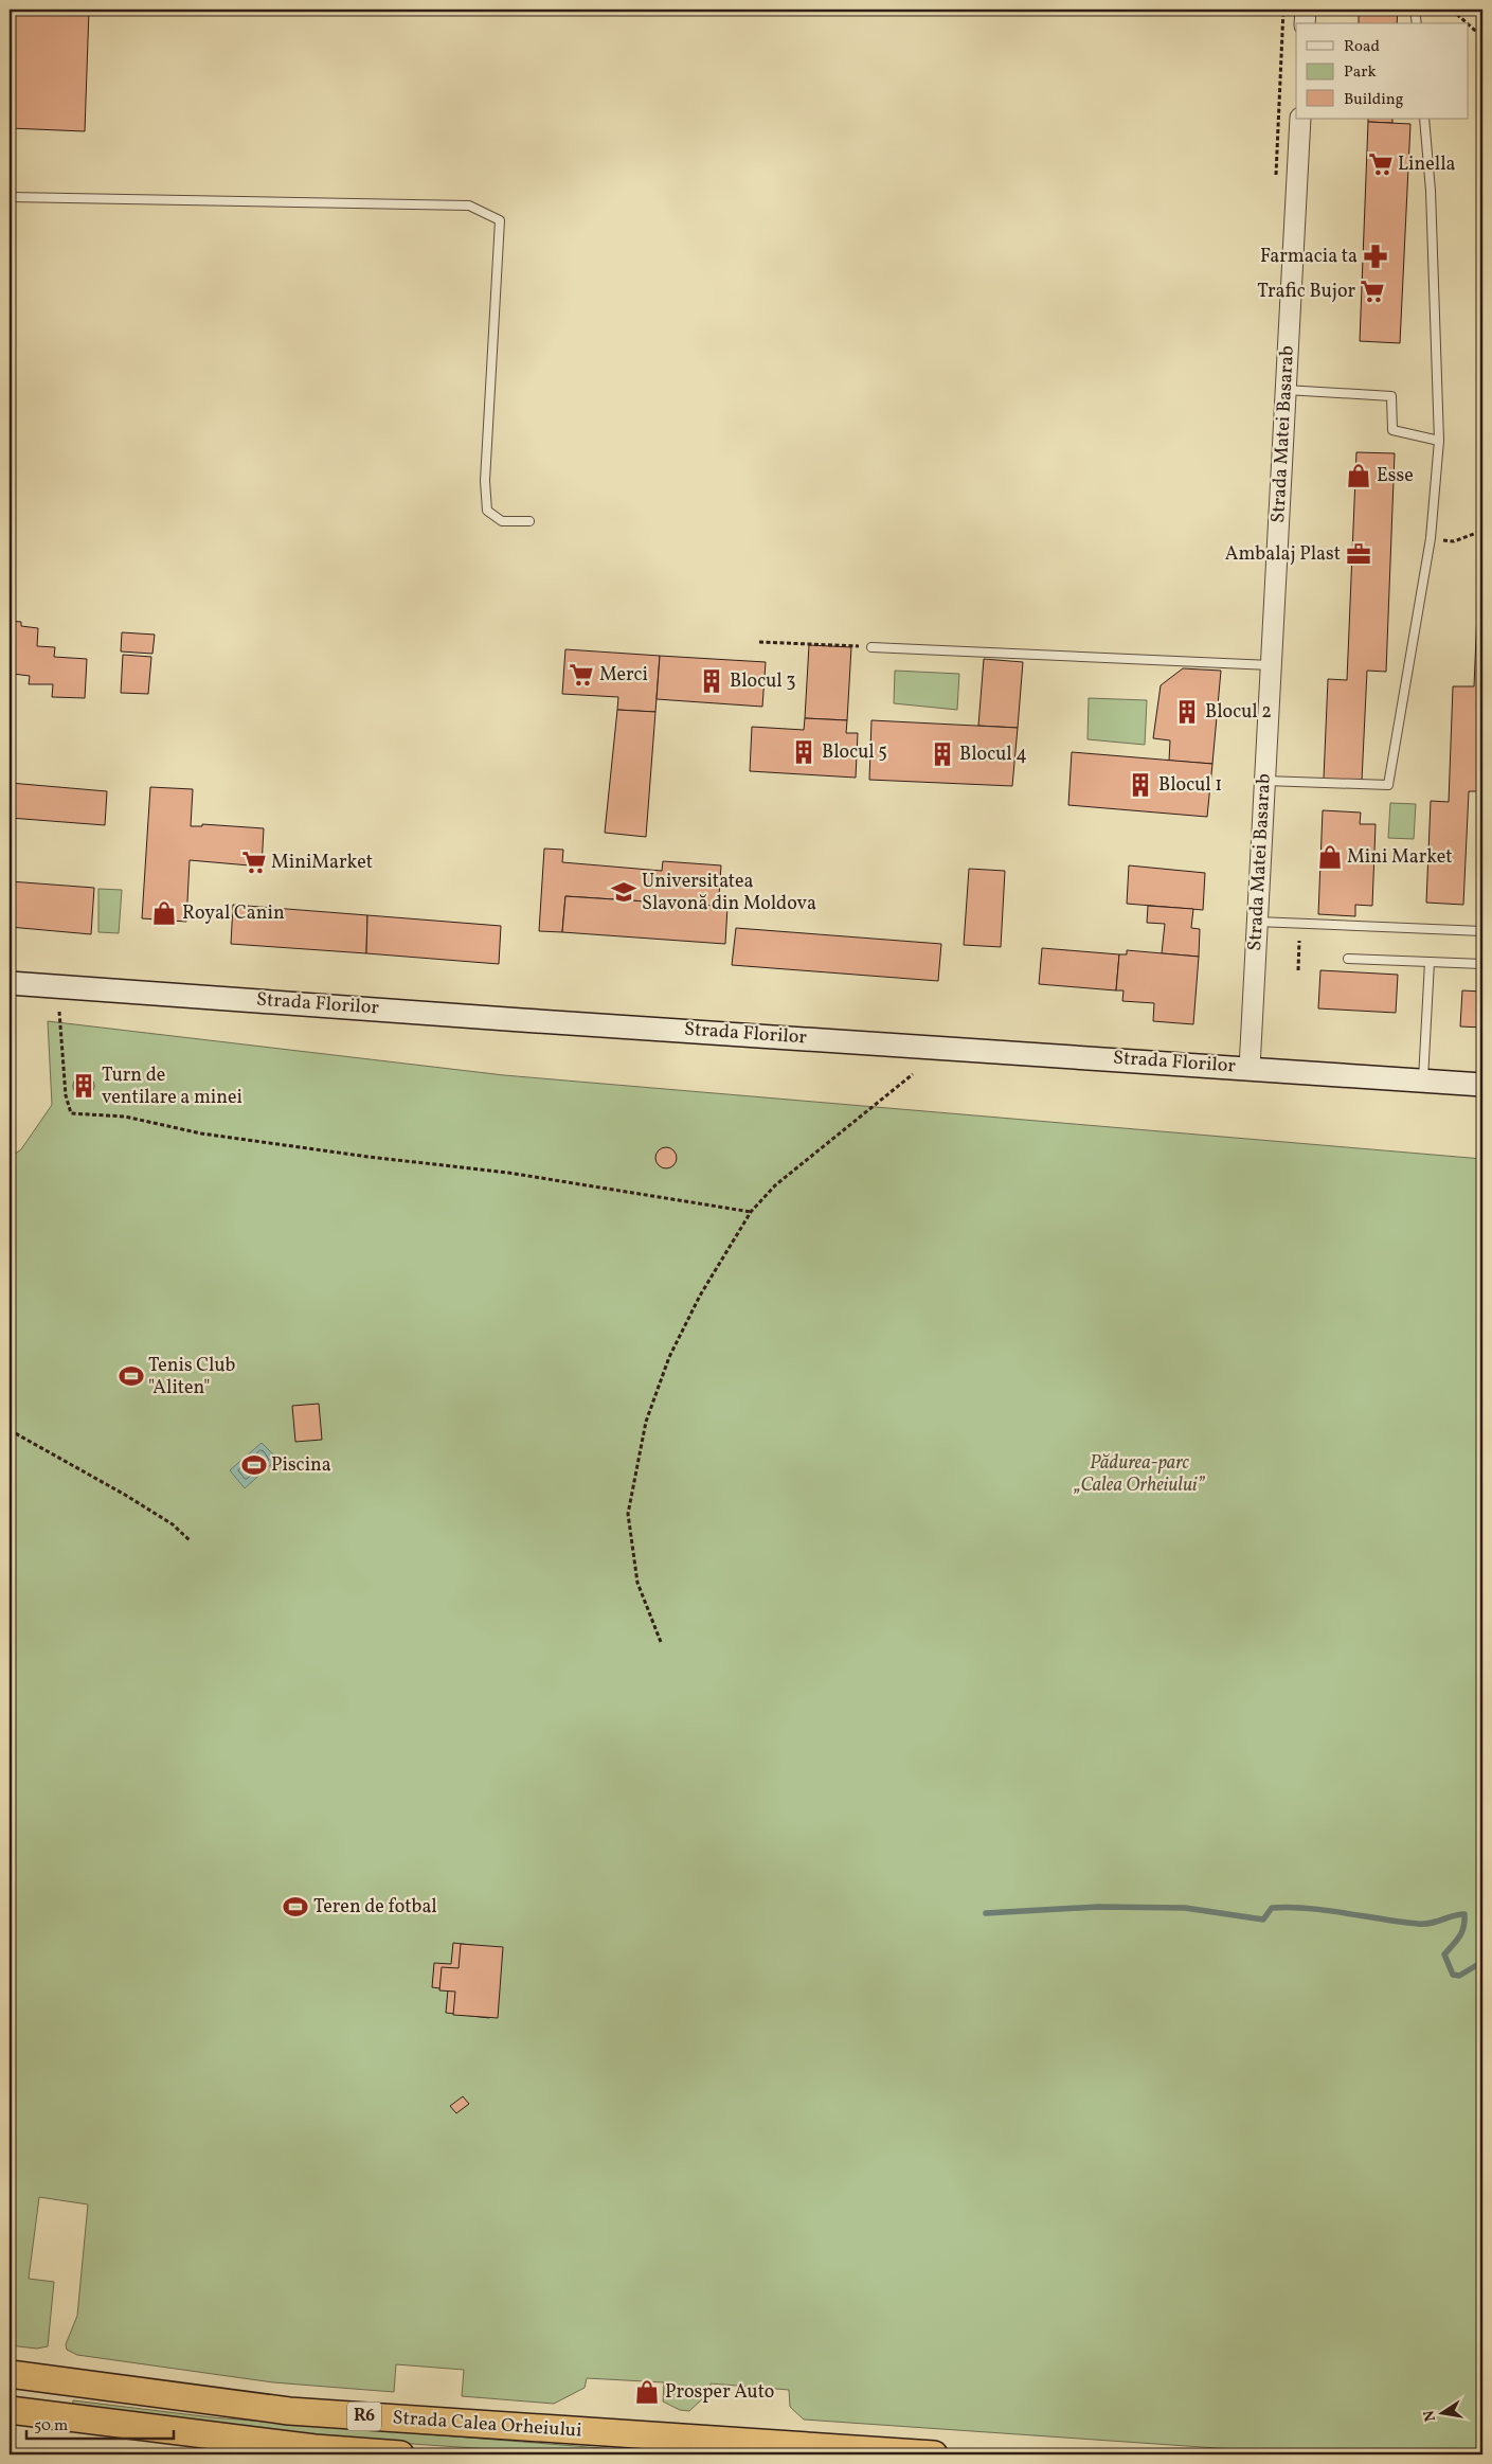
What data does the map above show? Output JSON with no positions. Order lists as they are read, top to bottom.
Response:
{
  "streets": {
    "highway": ["R6", "Strada Calea Orheiului"],
    "main road": ["Strada Florilor"],
    "street": ["Strada Matei Basarab"]
  },
  "crossings": [
    ["Strada Matei Basarab", "Strada Florilor"]
  ],
  "parks": ["Pădurea-parc „Calea Orheiului”"],
  "places": {
    "supermarket": [
      "Linella",
      "Trafic Bujor",
      "Merci",
      "MiniMarket"
    ],
    "pharmacy": ["Farmacia ta"],
    "shop": [
      "Esse",
      "Mini Market",
      "Royal Canin",
      "Prosper Auto"
    ],
    "office": ["Ambalaj Plast"],
    "building": [
      "Blocul 3",
      "Blocul 2",
      "Blocul 5",
      "Blocul 4",
      "Blocul 1",
      "Turn de ventilare a minei"
    ],
    "school or university": ["Universitatea Slavonă din Moldova"],
    "sports": ["Tenis Club \"Aliten\"", "Piscina", "Teren de fotbal"]
  },
  "legend": ["Road", "Park", "Building"],
  "scale_bar": "50 m",
  "north": "left"
}
